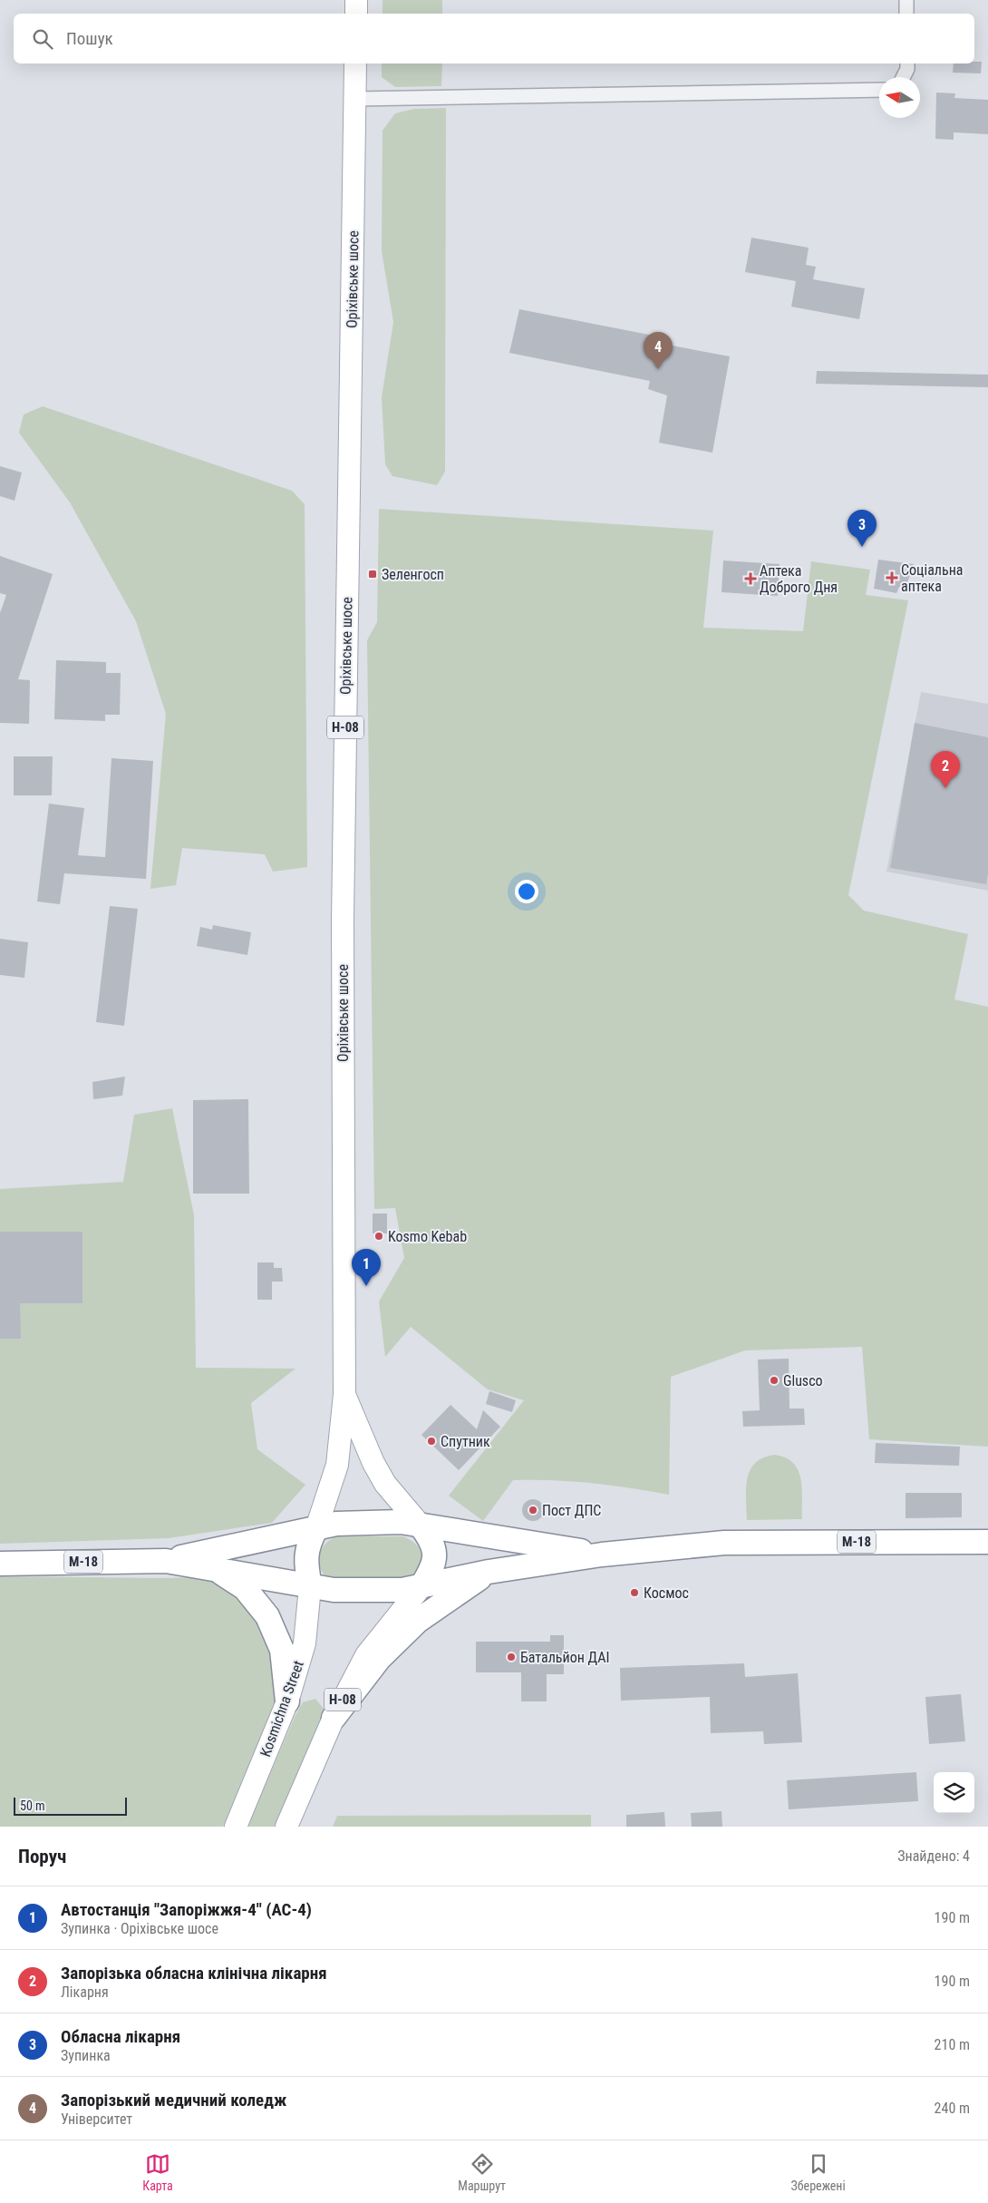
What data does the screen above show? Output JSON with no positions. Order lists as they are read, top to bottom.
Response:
{
  "streets": {
    "highway": ["Н-08", "М-18"],
    "main road": ["Оріхівське шосе", "Kosmichna Street"]
  },
  "crossings": [
    ["Оріхівське шосе", "Н-08"],
    ["Оріхівське шосе", "М-18"],
    ["Н-08", "М-18"],
    ["Н-08", "Kosmichna Street"],
    ["М-18", "Kosmichna Street"]
  ],
  "places": {
    "transit": ["Зеленгосп"],
    "health": ["Соціальна аптека", "Аптека Доброго Дня"],
    "other": [
      "Kosmo Kebab",
      "Glusco",
      "Спутник",
      "Пост ДПС",
      "Космос",
      "Батальйон ДАI"
    ]
  },
  "scale_bar": "50 m",
  "north": "left",
  "page": {
    "search": "Пошук",
    "pins": [
      "4",
      "3",
      "2",
      "1"
    ],
    "scale": "50 m",
    "heading": ["Поруч", "Знайдено: 4"],
    "list": [
      {
        "mark": "1",
        "name": "Автостанція \"Запоріжжя-4\" (АС-4)",
        "note": "Зупинка · Оріхівське шосе",
        "value": "190 m"
      },
      {
        "mark": "2",
        "name": "Запорізька обласна клінічна лікарня",
        "note": "Лікарня",
        "value": "190 m"
      },
      {
        "mark": "3",
        "name": "Обласна лікарня",
        "note": "Зупинка",
        "value": "210 m"
      },
      {
        "mark": "4",
        "name": "Запорізький медичний коледж",
        "note": "Університет",
        "value": "240 m"
      }
    ],
    "nav": ["Карта", "Маршрут", "Збережені"]
  }
}
